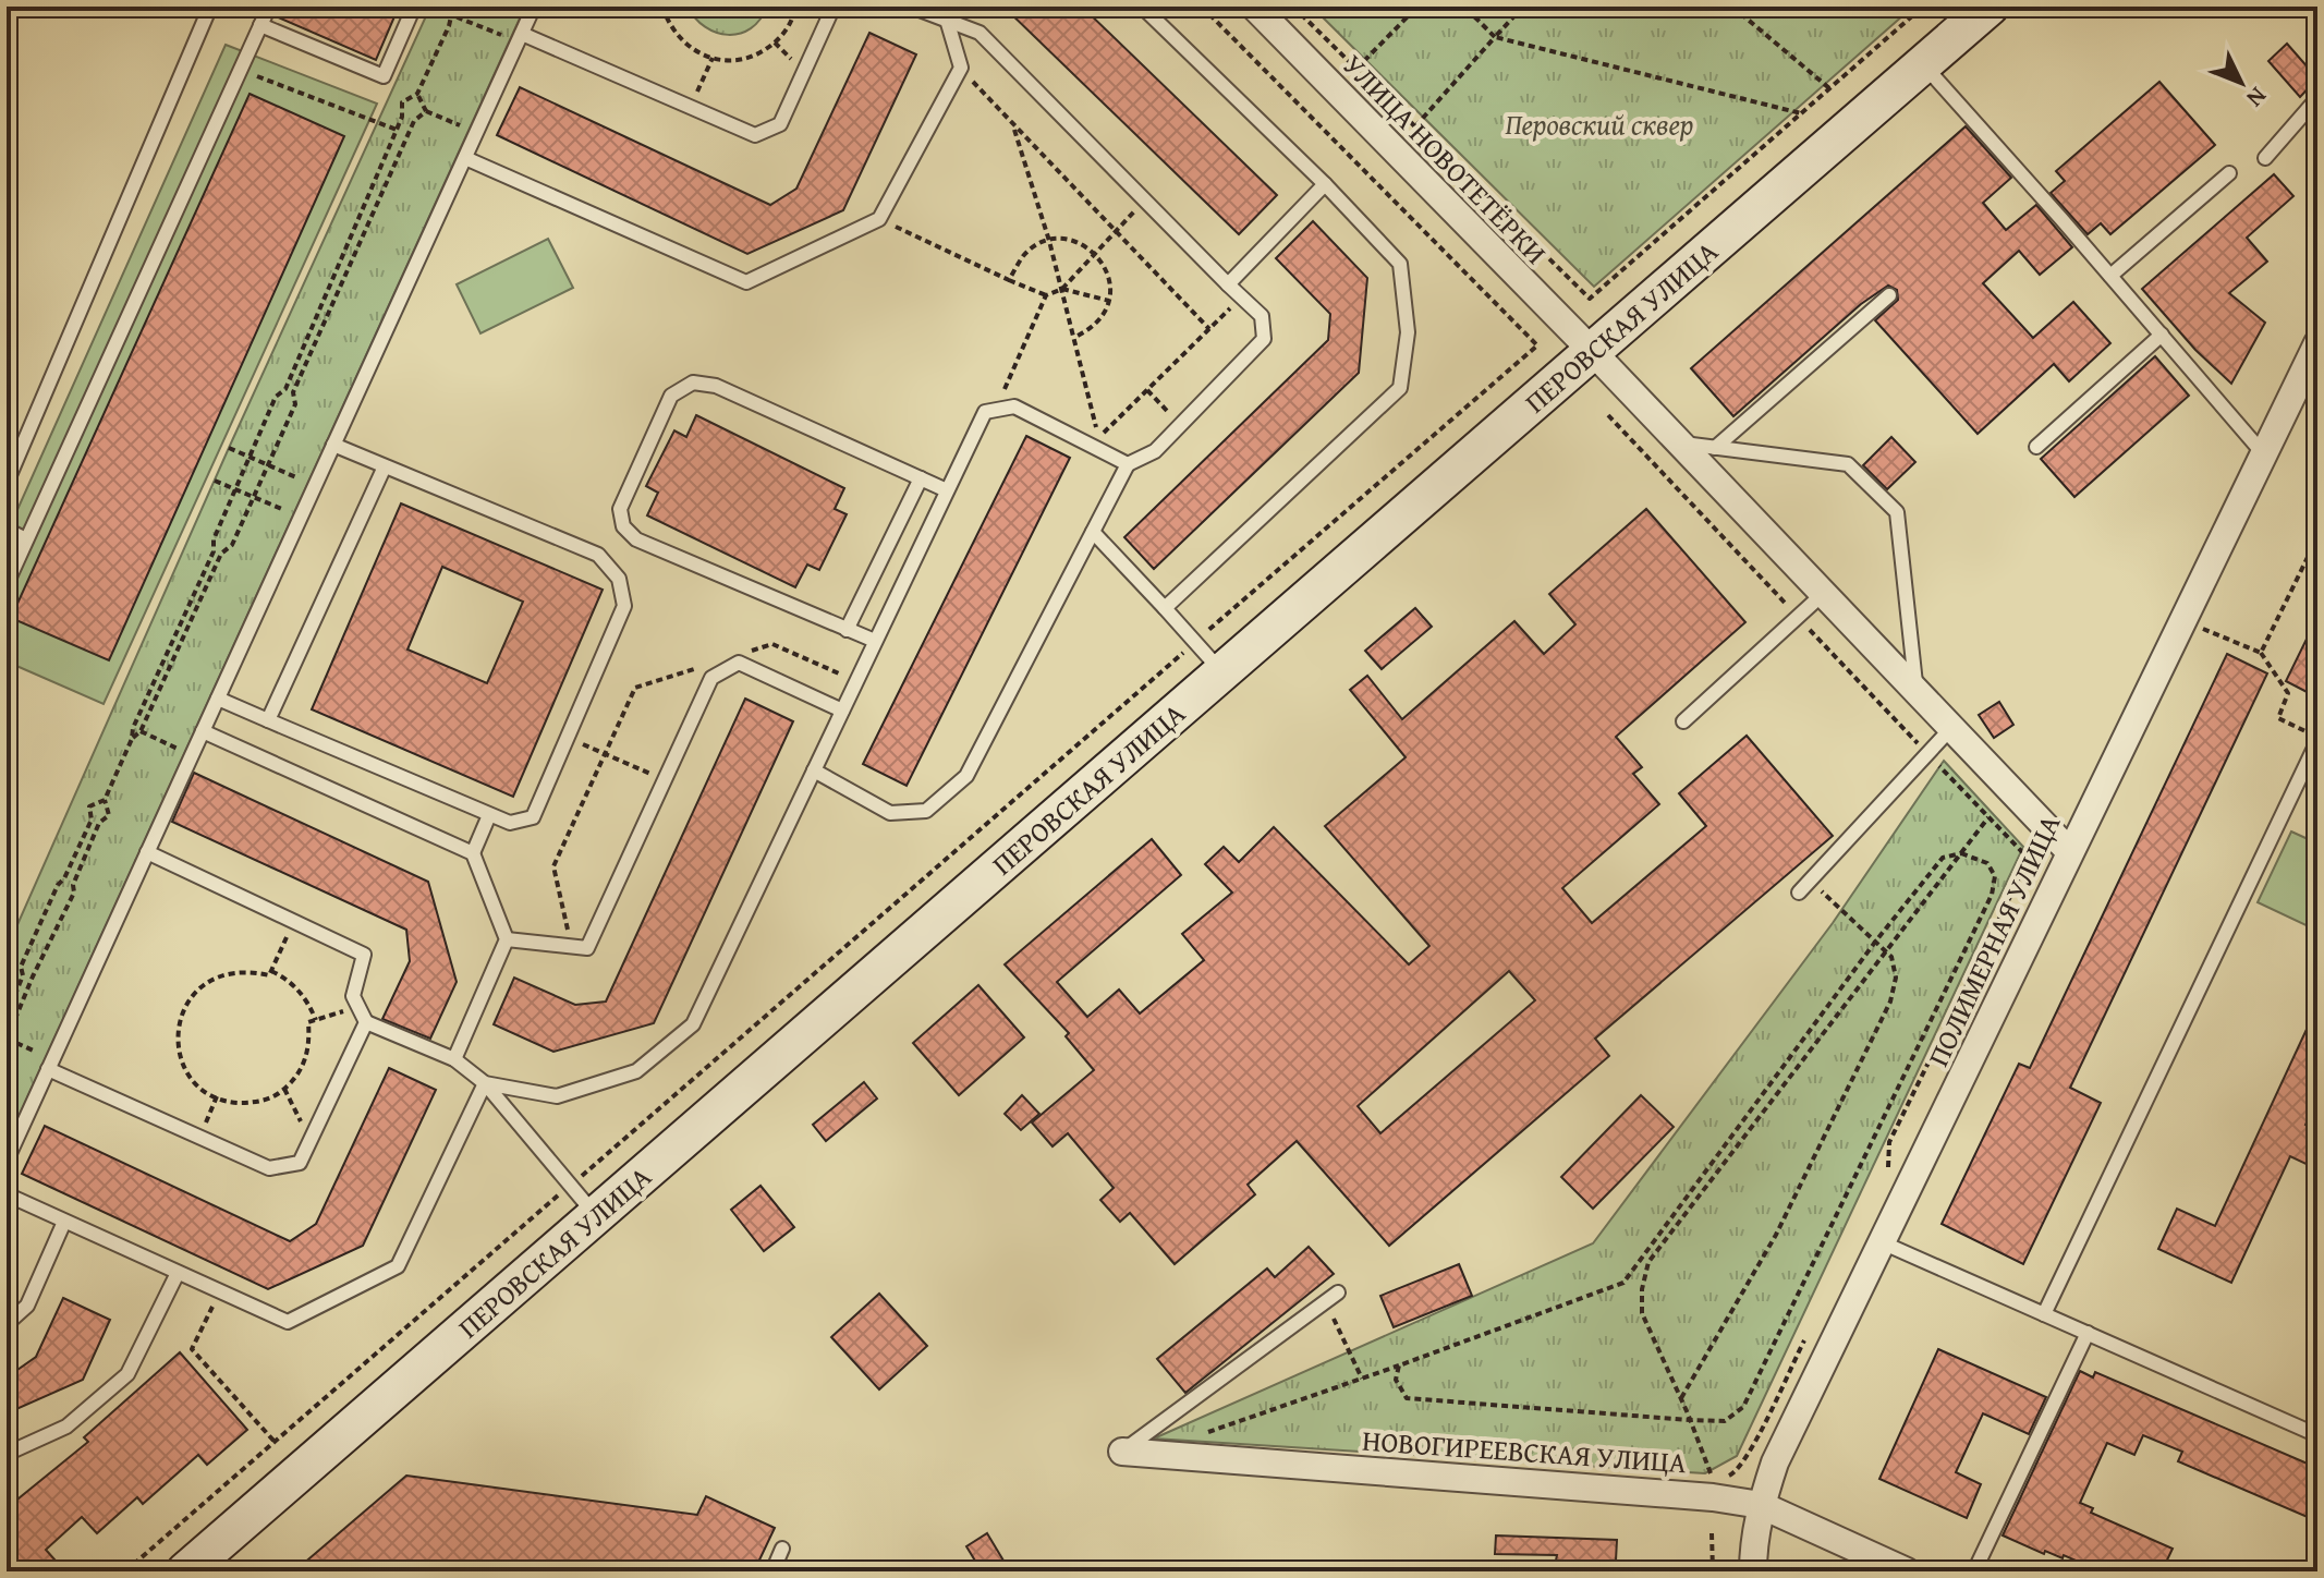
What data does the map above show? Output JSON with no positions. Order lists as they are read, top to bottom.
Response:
{
  "streets": {
    "main road": ["ПЕРОВСКАЯ УЛИЦА"],
    "street": ["УЛИЦА НОВОТЕТЁРКИ", "ПОЛИМЕРНАЯ УЛИЦА", "НОВОГИРЕЕВСКАЯ УЛИЦА"]
  },
  "crossings": [
    ["УЛИЦА НОВОТЕТЁРКИ", "ПЕРОВСКАЯ УЛИЦА"],
    ["УЛИЦА НОВОТЕТЁРКИ", "ПОЛИМЕРНАЯ УЛИЦА"],
    ["ПОЛИМЕРНАЯ УЛИЦА", "НОВОГИРЕЕВСКАЯ УЛИЦА"]
  ],
  "parks": ["Перовский сквер"],
  "north": "bottom right"
}
